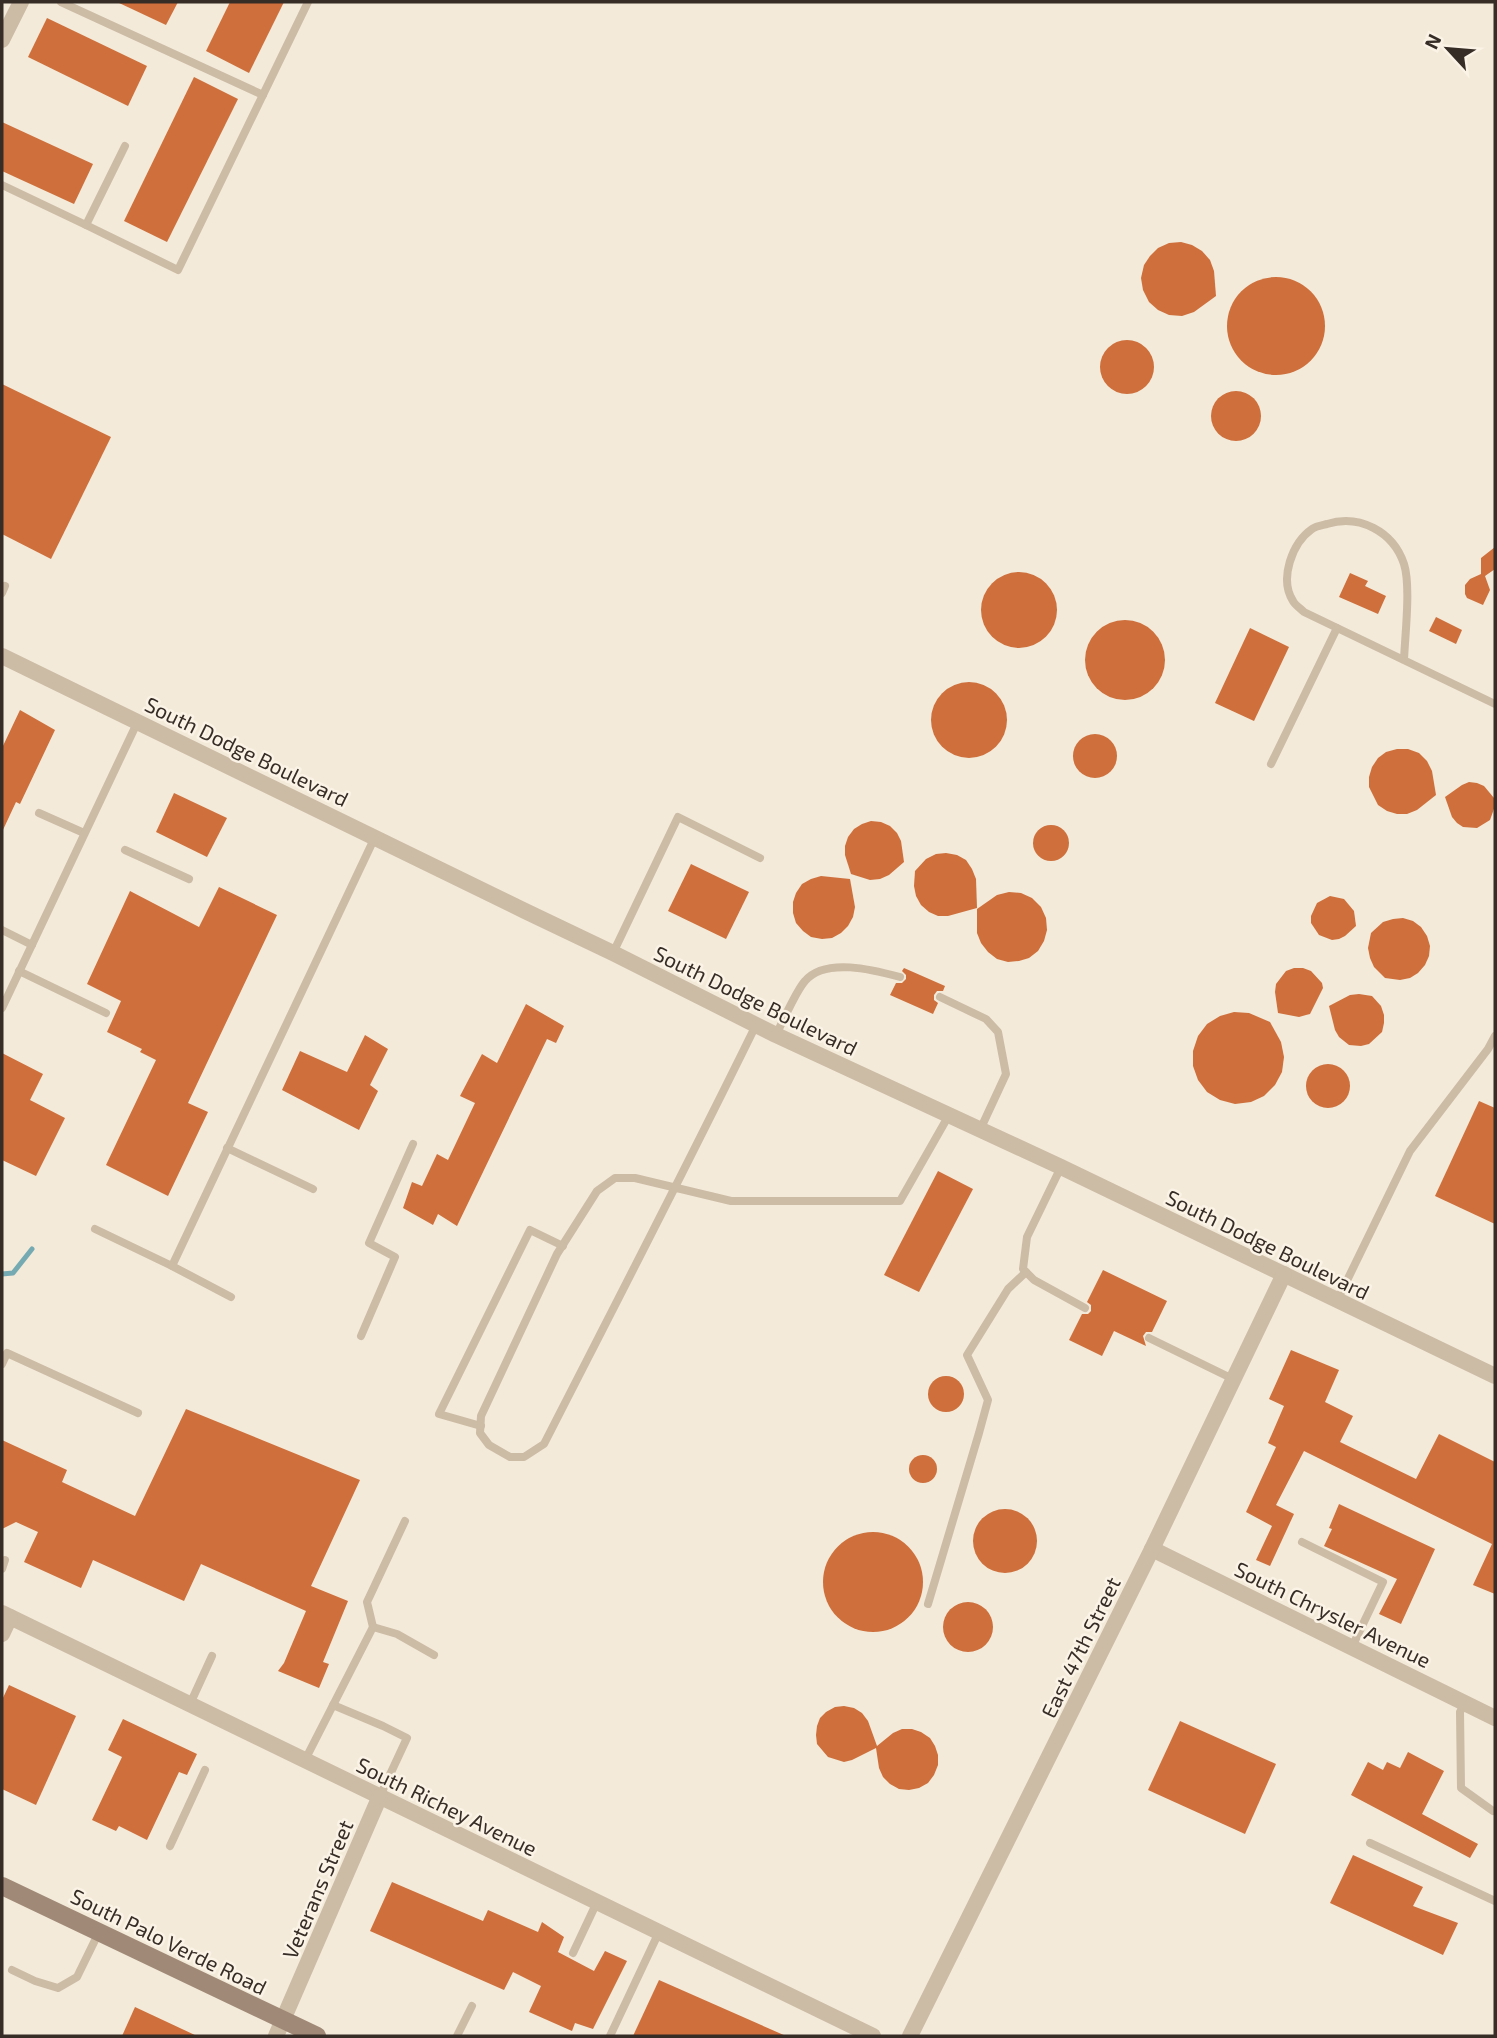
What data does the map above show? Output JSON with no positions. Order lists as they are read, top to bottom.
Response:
{
  "streets": {
    "main road": ["South Palo Verde Road"],
    "street": [
      "South Dodge Boulevard",
      "South Chrysler Avenue",
      "East 47th Street",
      "South Richey Avenue",
      "Veterans Street"
    ]
  },
  "crossings": [
    ["South Dodge Boulevard", "East 47th Street"],
    ["South Chrysler Avenue", "East 47th Street"],
    ["South Richey Avenue", "Veterans Street"],
    ["Veterans Street", "South Palo Verde Road"]
  ],
  "north": "top left"
}
